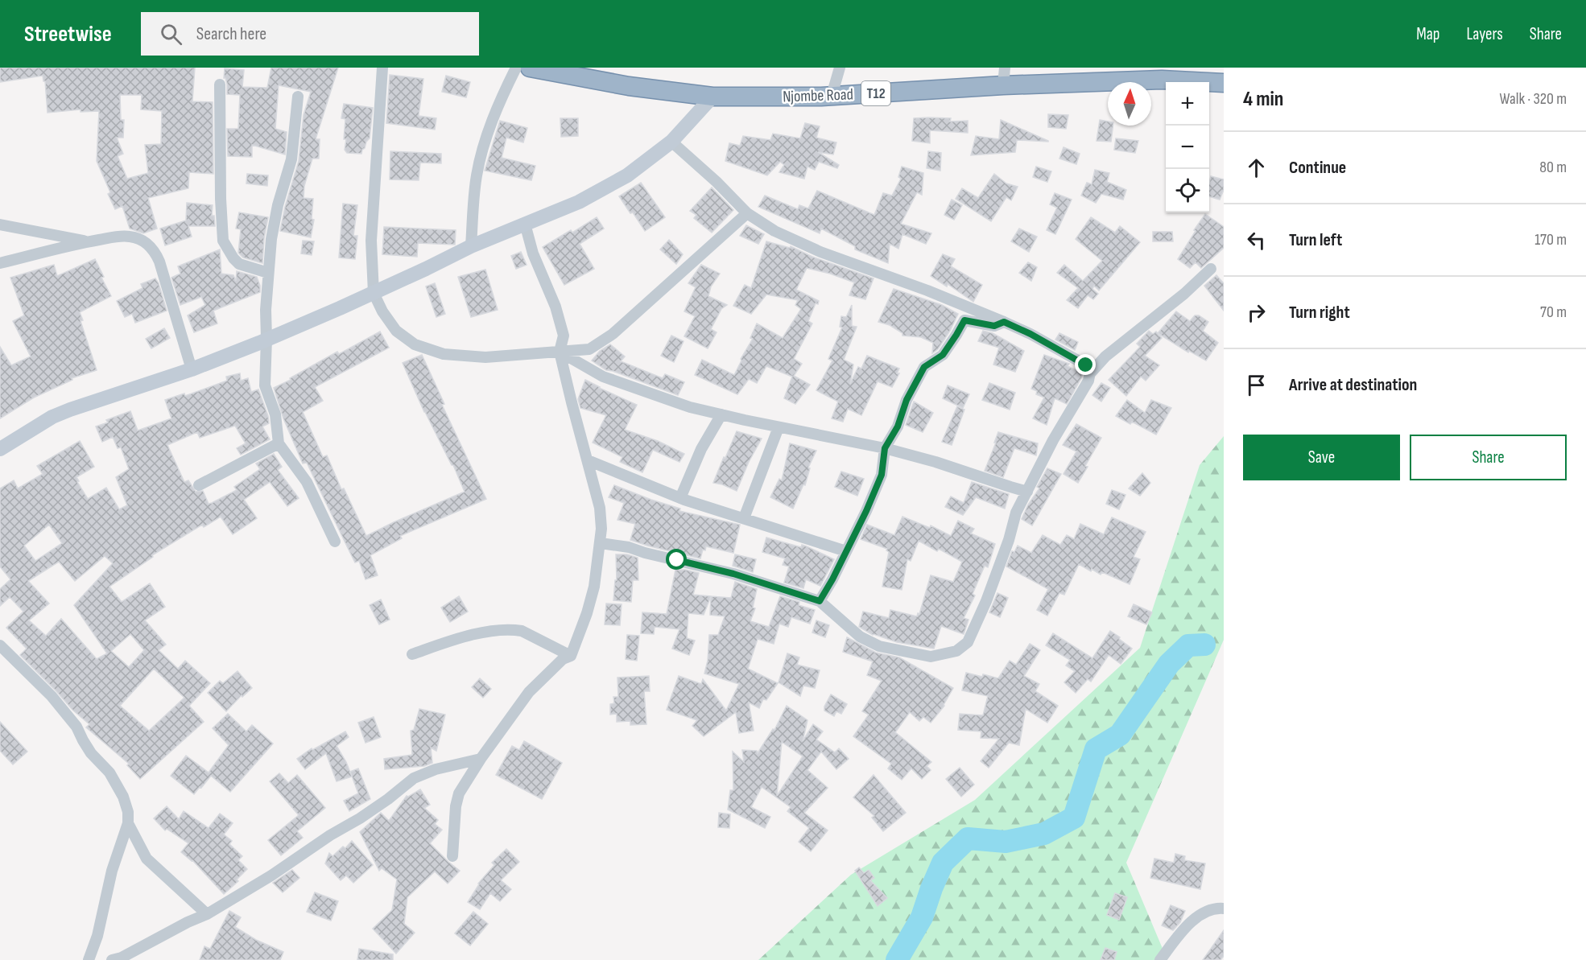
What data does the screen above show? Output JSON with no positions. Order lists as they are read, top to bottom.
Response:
{
  "streets": {
    "highway": ["T12", "Njombe Road"]
  },
  "north": "top",
  "page": {
    "header": "Streetwise",
    "search": "Search here",
    "nav": ["Map", "Layers", "Share"],
    "heading": ["4 min", "Walk · 320 m"],
    "map_buttons": ["+", "−"],
    "list": [
      ["Continue", "80 m"],
      ["Turn left", "170 m"],
      ["Turn right", "70 m"],
      "Arrive at destination"
    ],
    "buttons": ["Save", "Share"]
  }
}
